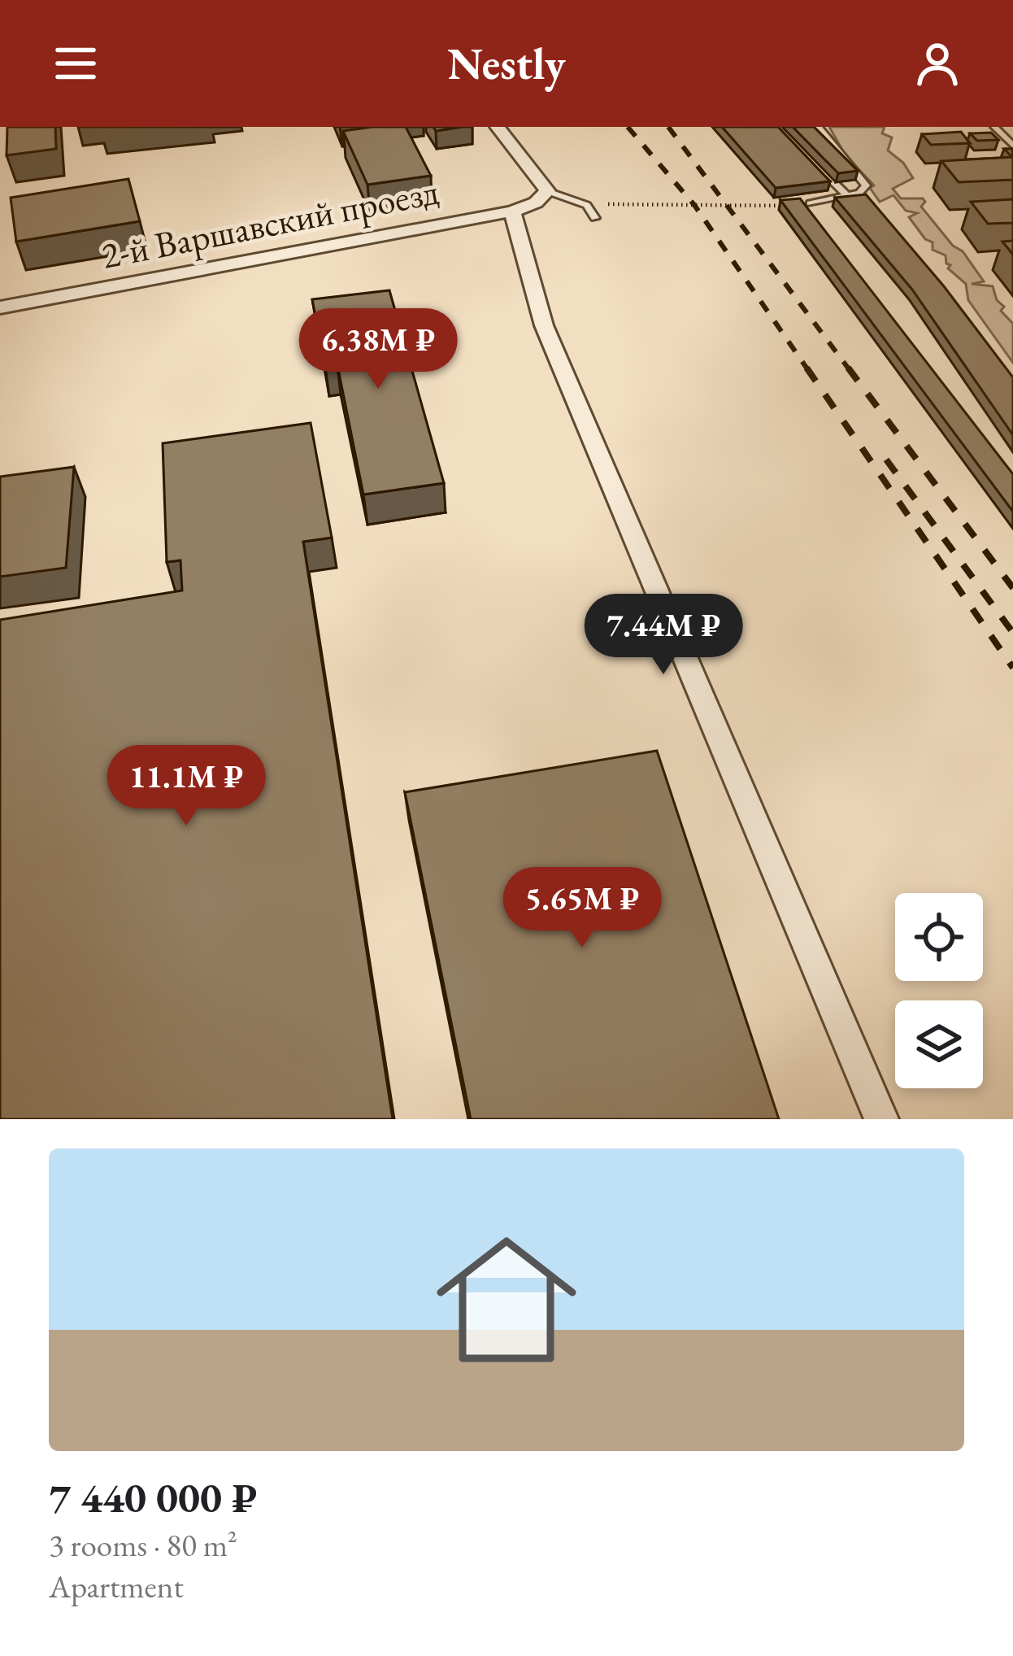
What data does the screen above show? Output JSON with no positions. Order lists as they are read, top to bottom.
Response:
{
  "streets": {
    "street": ["2-й Варшавский проезд"]
  },
  "page": {
    "header": "Nestly",
    "price": [
      "6.38M ₽",
      "7.44M ₽",
      "11.1M ₽",
      "5.65M ₽"
    ],
    "list": [
      {
        "name": "7 440 000 ₽",
        "note": "3 rooms · 80 m² · Apartment"
      }
    ]
  }
}
